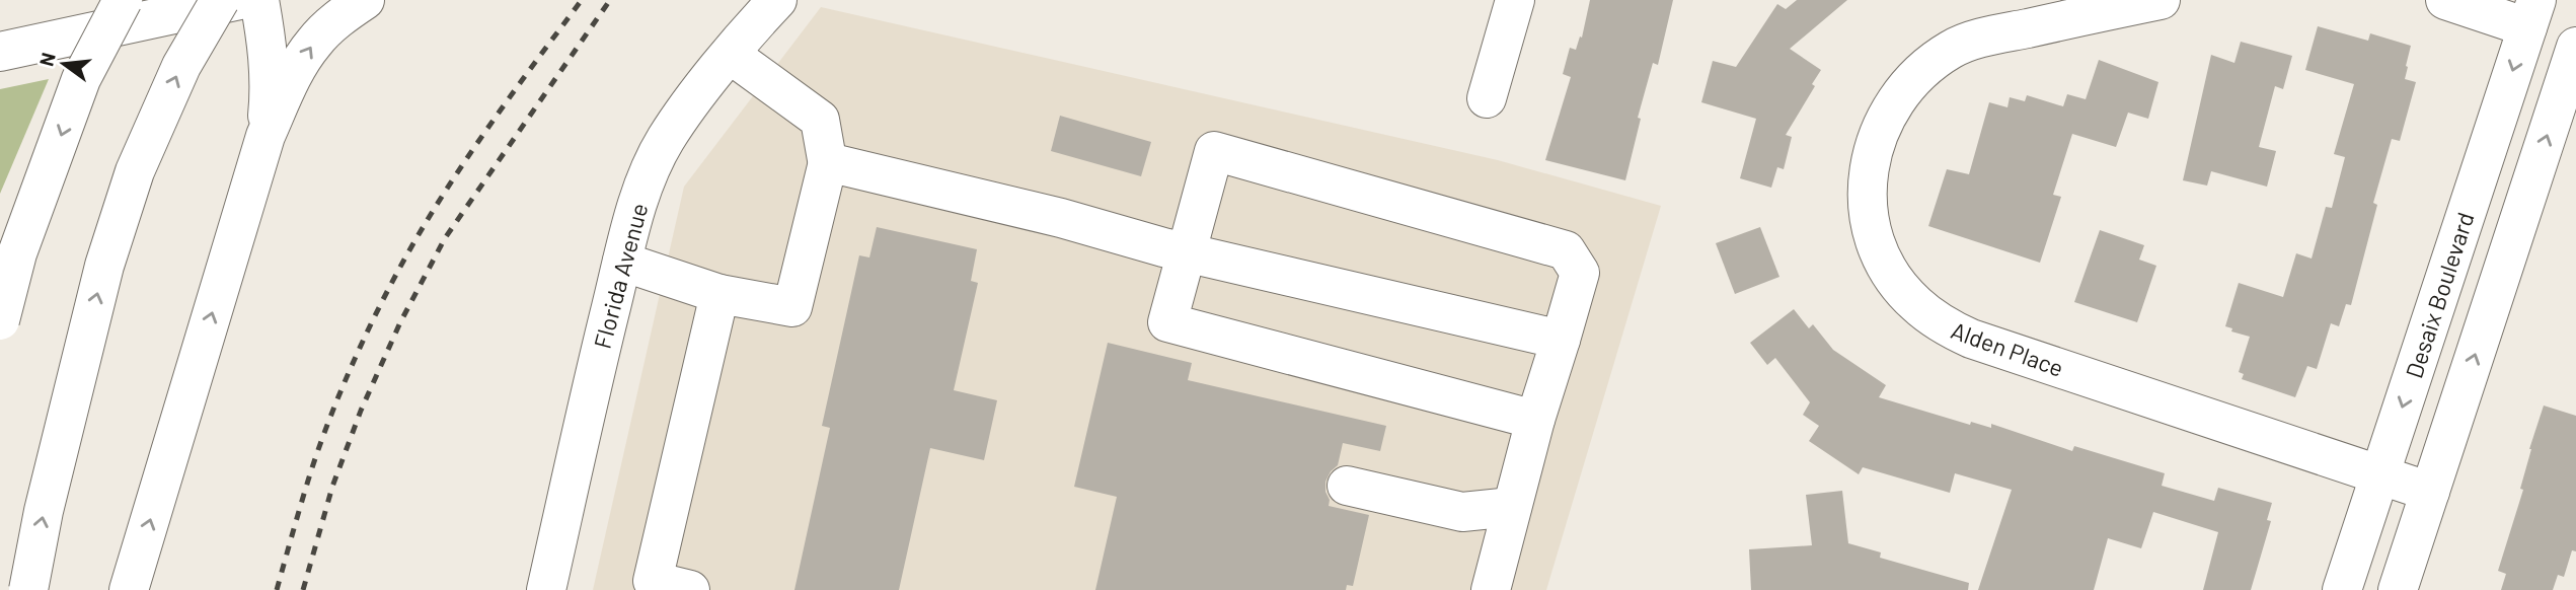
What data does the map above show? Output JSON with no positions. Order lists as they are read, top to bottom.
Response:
{
  "streets": {
    "main road": ["Florida Avenue", "Desaix Boulevard", "Alden Place"]
  },
  "crossings": [
    ["Desaix Boulevard", "Alden Place"]
  ],
  "north": "left"
}
